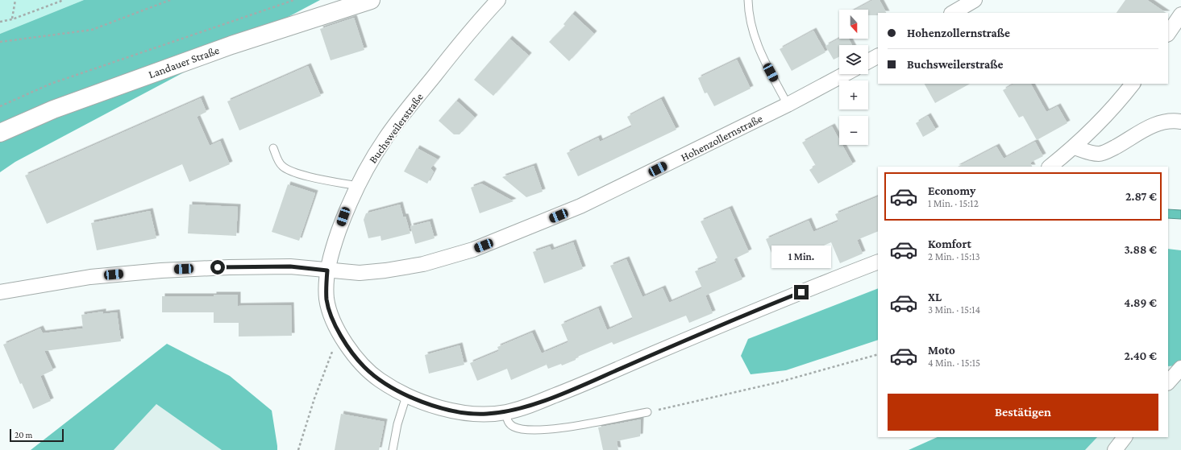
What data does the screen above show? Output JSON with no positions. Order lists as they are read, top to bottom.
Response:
{
  "streets": {
    "main road": ["Landauer Straße"],
    "street": ["Buchsweilerstraße", "Hohenzollernstraße"]
  },
  "crossings": [
    ["Buchsweilerstraße", "Hohenzollernstraße"]
  ],
  "scale_bar": "20 m",
  "north": "bottom",
  "page": {
    "map_buttons": ["+", "−"],
    "banner": ["Hohenzollernstraße", "Buchsweilerstraße"],
    "list": [
      {
        "name": "Economy",
        "note": "1 Min. · 15:12",
        "value": "2.87 €"
      },
      {
        "name": "Komfort",
        "note": "2 Min. · 15:13",
        "value": "3.88 €"
      },
      {
        "name": "XL",
        "note": "3 Min. · 15:14",
        "value": "4.89 €"
      },
      {
        "name": "Moto",
        "note": "4 Min. · 15:15",
        "value": "2.40 €"
      }
    ],
    "bubble": "1 Min.",
    "buttons": "Bestätigen",
    "scale": "20 m"
  }
}
